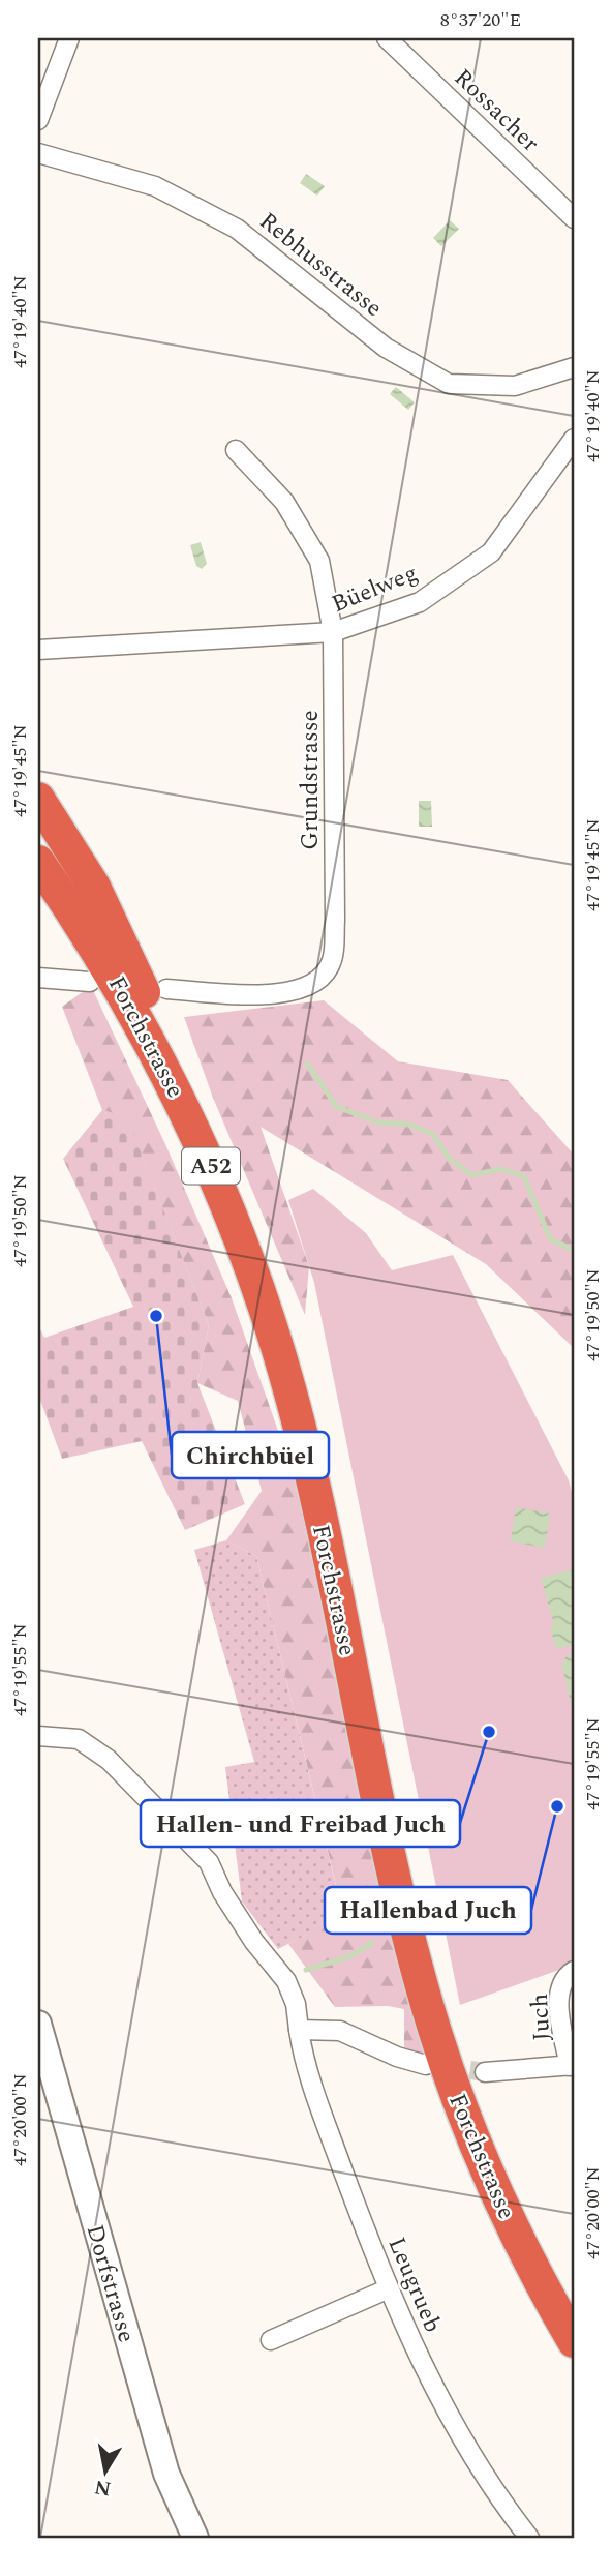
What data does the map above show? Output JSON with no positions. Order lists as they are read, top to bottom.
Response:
{
  "streets": {
    "highway": ["Forchstrasse", "A52"],
    "street": [
      "Rossacher",
      "Rebhusstrasse",
      "Büelweg",
      "Grundstrasse",
      "Juch",
      "Dorfstrasse",
      "Leugrueb"
    ]
  },
  "crossings": [
    ["Büelweg", "Grundstrasse"]
  ],
  "places": ["Chirchbüel", "Hallen- und Freibad Juch", "Hallenbad Juch"],
  "north": "bottom",
  "coordinates": [
    "8°37'20\"E",
    "47°19'40\"N",
    "47°19'45\"N",
    "47°19'50\"N",
    "47°19'55\"N",
    "47°20'00\"N"
  ]
}
